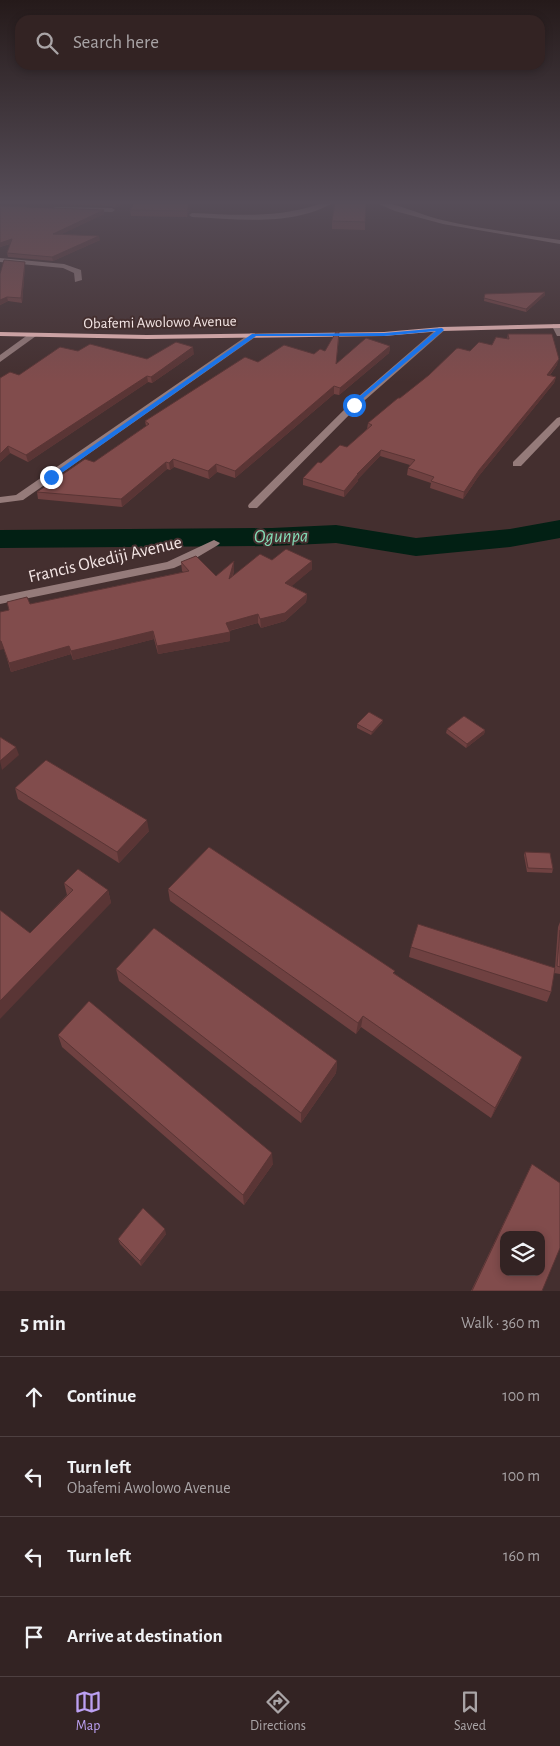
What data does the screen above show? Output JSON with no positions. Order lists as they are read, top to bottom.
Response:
{
  "streets": {
    "main road": ["Obafemi Awolowo Avenue"],
    "street": ["Francis Okediji Avenue"]
  },
  "water": ["Ogunpa"],
  "page": {
    "search": "Search here",
    "heading": ["5 min", "Walk · 360 m"],
    "list": [
      ["Continue", "100 m"],
      ["Turn left", "Obafemi Awolowo Avenue", "100 m"],
      ["Turn left", "160 m"],
      "Arrive at destination"
    ],
    "nav": ["Map", "Directions", "Saved"]
  }
}
